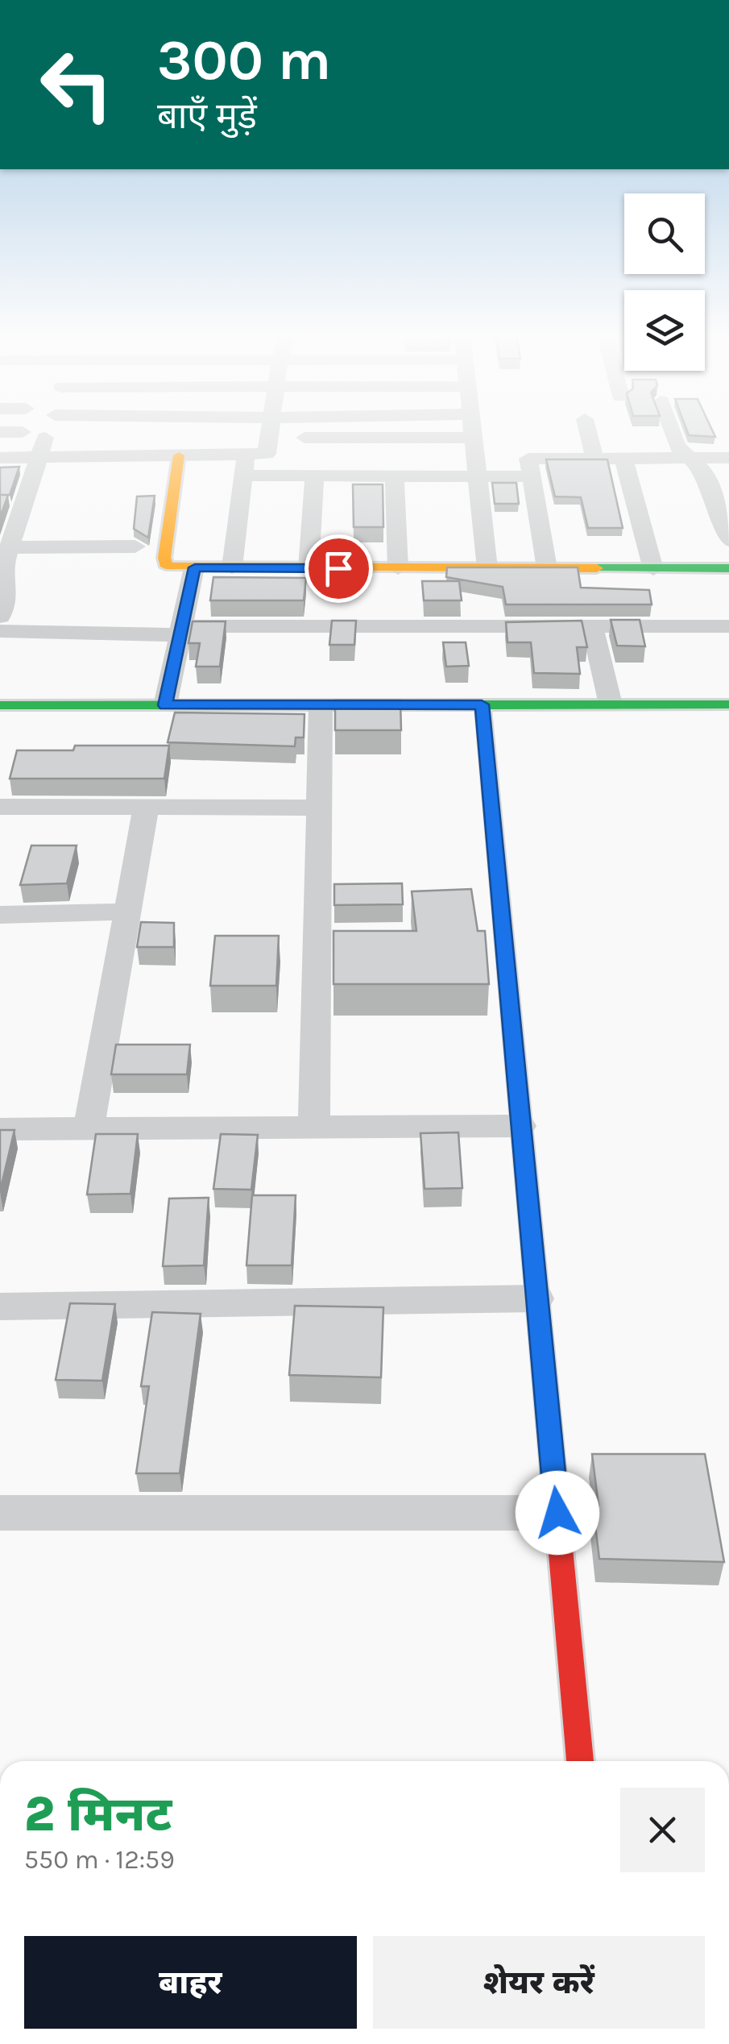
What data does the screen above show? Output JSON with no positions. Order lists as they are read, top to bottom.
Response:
{
  "page": {
    "turn": ["300 m", "बाएँ मुड़ें"],
    "heading": ["2 मिनट", "550 m · 12:59"],
    "buttons": ["बाहर", "शेयर करें"]
  }
}
